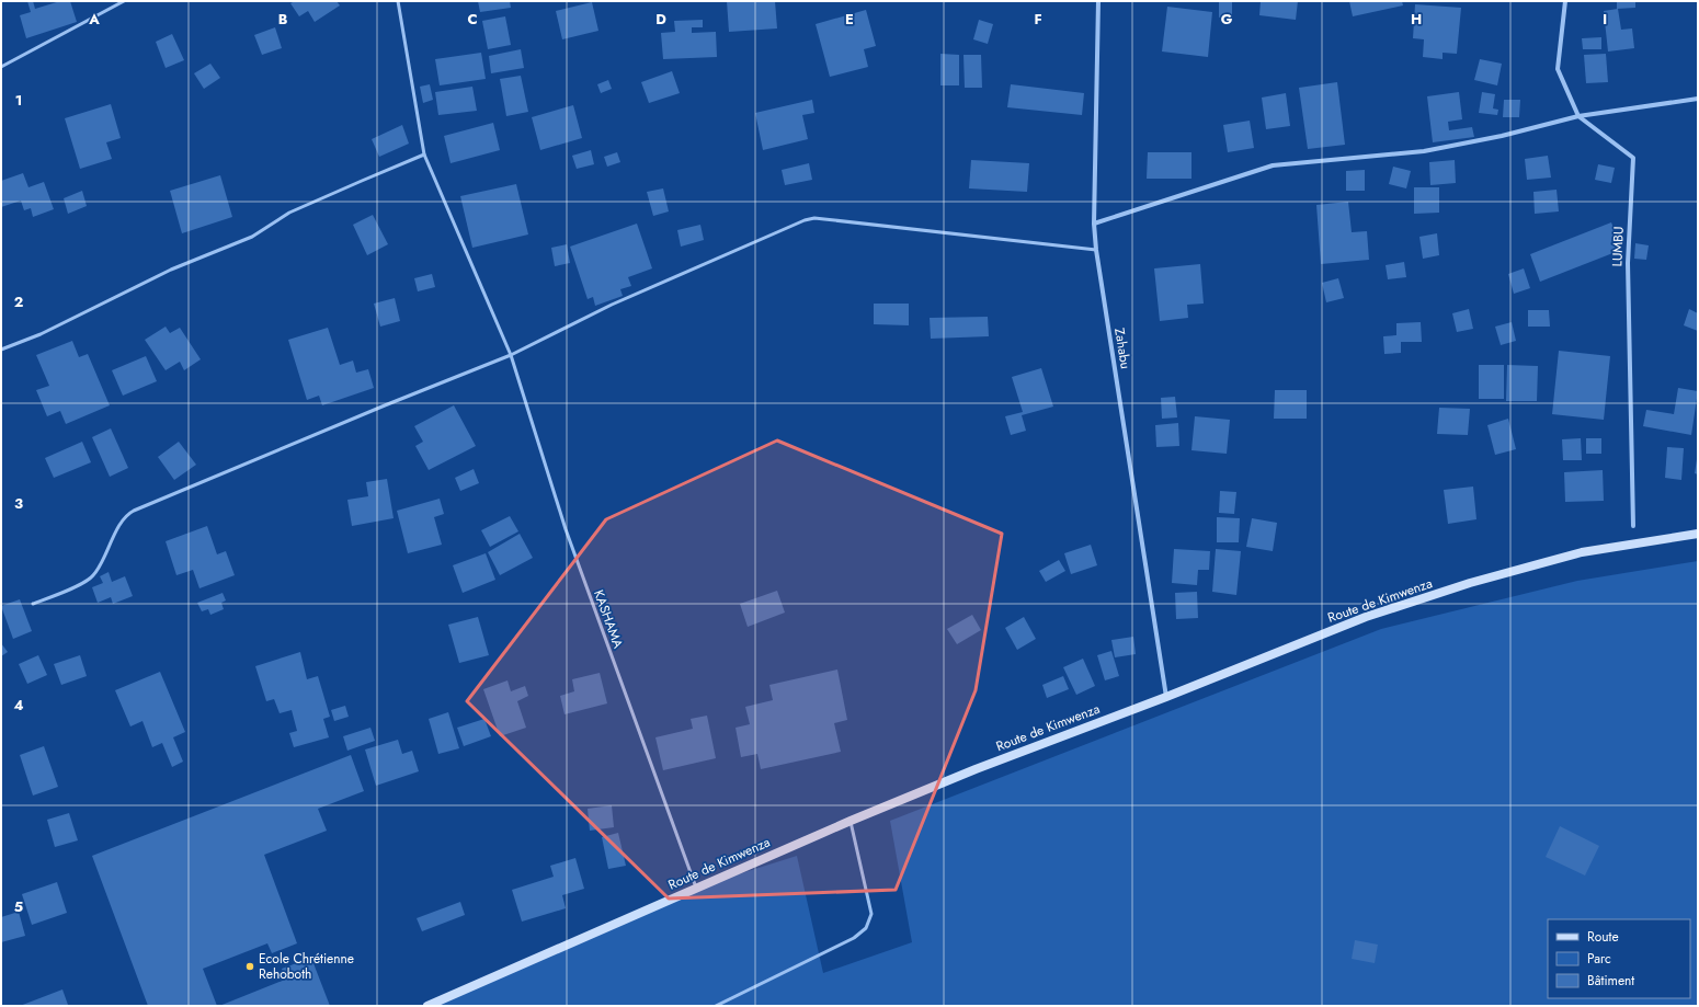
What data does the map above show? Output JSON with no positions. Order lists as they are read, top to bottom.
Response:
{
  "streets": {
    "street": ["LUMBU", "Zahabu", "Route de Kimwenza"],
    "lane": ["KASHAMA"]
  },
  "crossings": [
    ["Zahabu", "Route de Kimwenza"],
    ["Route de Kimwenza", "KASHAMA"]
  ],
  "places": ["Ecole Chrétienne Rehoboth"],
  "legend": ["Route", "Parc", "Bâtiment"],
  "grid": {
    "columns": [
      "A",
      "B",
      "C",
      "D",
      "E",
      "F",
      "G",
      "H",
      "I"
    ],
    "rows": [
      "1",
      "2",
      "3",
      "4",
      "5"
    ]
  }
}
